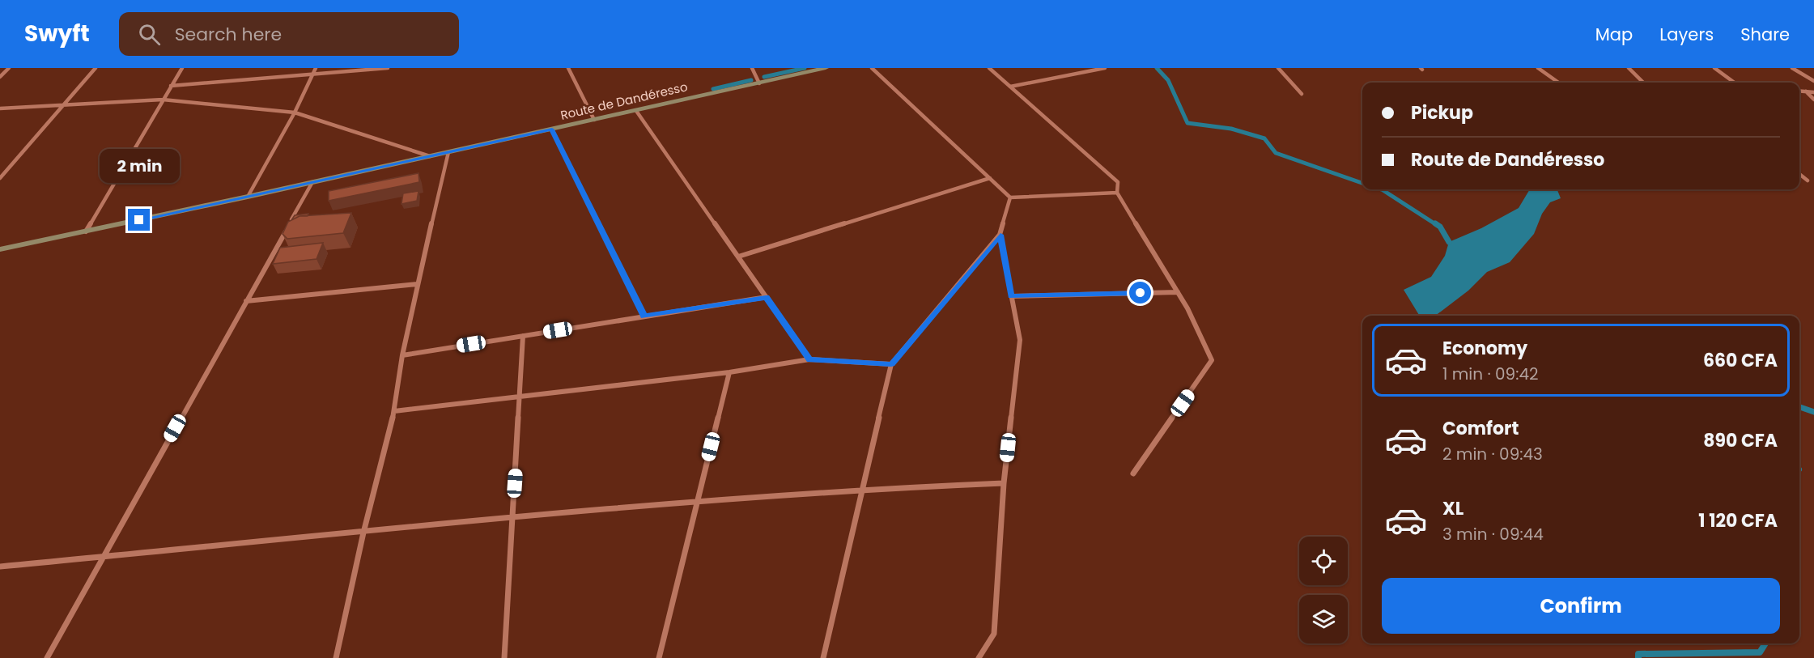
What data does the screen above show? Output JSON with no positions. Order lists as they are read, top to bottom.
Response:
{
  "streets": {
    "street": ["Route de Dandéresso"]
  },
  "page": {
    "header": "Swyft",
    "search": "Search here",
    "nav": ["Map", "Layers", "Share"],
    "banner": ["Pickup", "Route de Dandéresso"],
    "bubble": "2 min",
    "list": [
      {
        "name": "Economy",
        "note": "1 min · 09:42",
        "value": "660 CFA"
      },
      {
        "name": "Comfort",
        "note": "2 min · 09:43",
        "value": "890 CFA"
      },
      {
        "name": "XL",
        "note": "3 min · 09:44",
        "value": "1 120 CFA"
      }
    ],
    "buttons": "Confirm"
  }
}
